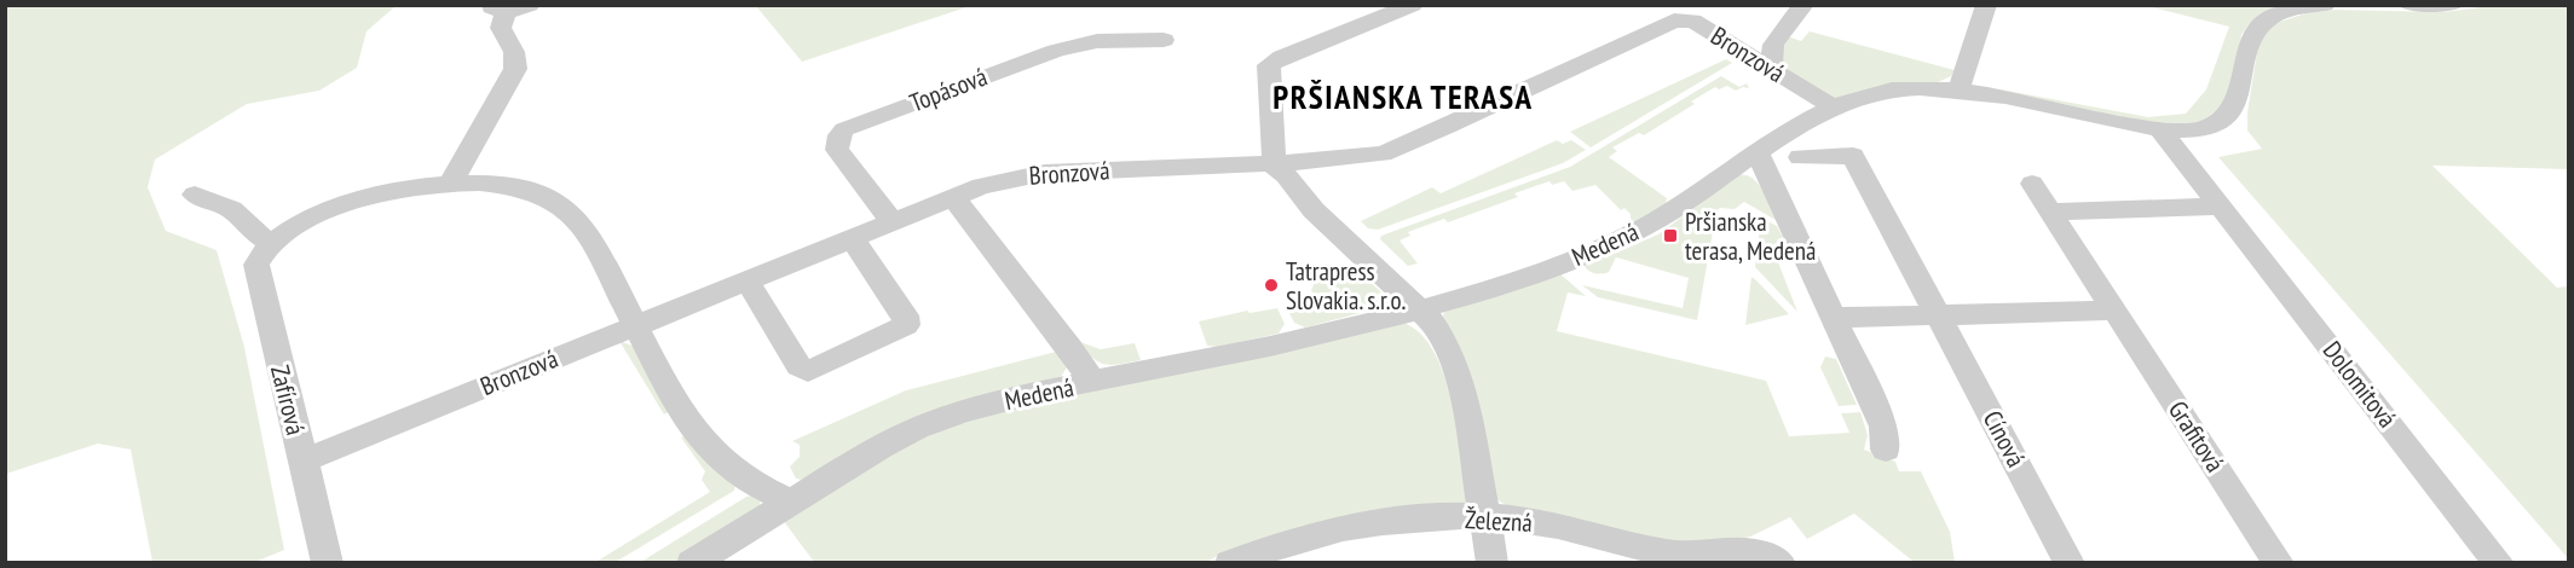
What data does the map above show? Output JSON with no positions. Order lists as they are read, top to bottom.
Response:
{
  "streets": {
    "street": [
      "Bronzová",
      "Topásová",
      "Medená",
      "Dolomitová",
      "Zafírová",
      "Grafitová",
      "Cínová",
      "Železná"
    ]
  },
  "crossings": [
    ["Bronzová", "Topásová"],
    ["Bronzová", "Medená"],
    ["Bronzová", "Zafírová"],
    ["Medená", "Dolomitová"]
  ],
  "districts": ["PRŠIANSKA TERASA"],
  "places": {
    "transit": ["Pršianska terasa, Medená"],
    "other": ["Tatrapress Slovakia. s.r.o."]
  }
}
